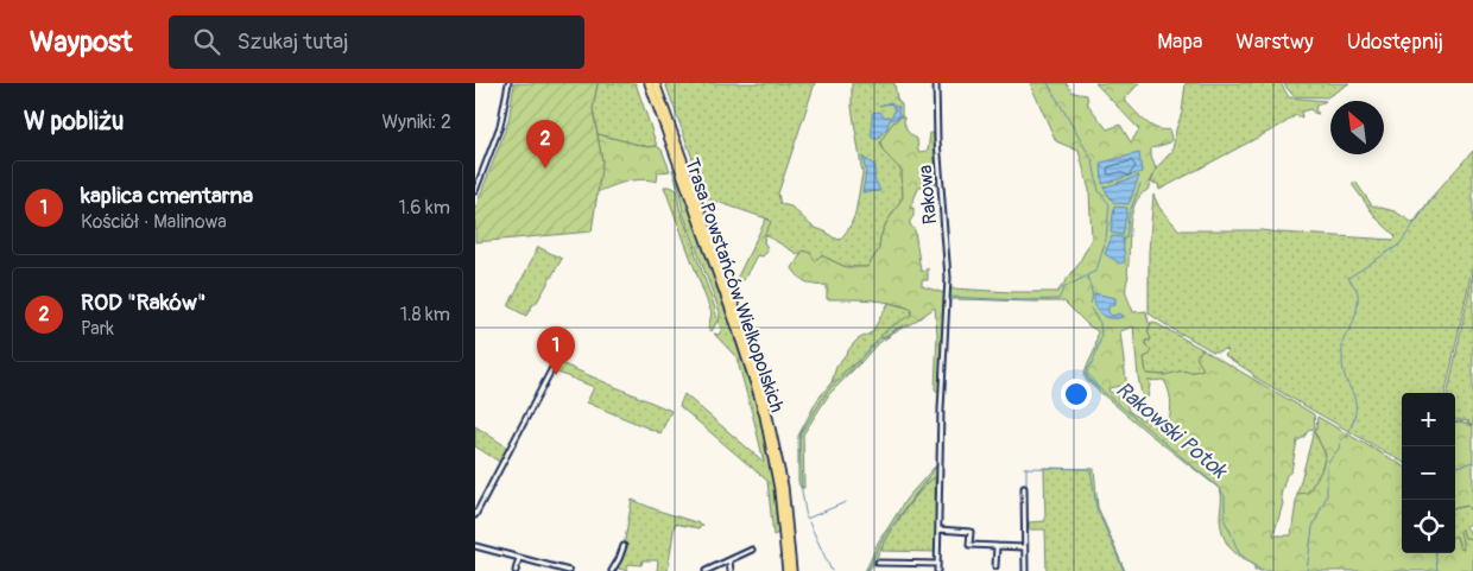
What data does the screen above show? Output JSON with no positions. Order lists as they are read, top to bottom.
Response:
{
  "streets": {
    "highway": ["Trasa Powstańców Wielkopolskich"],
    "street": ["Rakowa"]
  },
  "water": ["Rakowski Potok"],
  "north": "top left",
  "page": {
    "header": "Waypost",
    "search": "Szukaj tutaj",
    "nav": ["Mapa", "Warstwy", "Udostępnij"],
    "heading": ["W pobliżu", "Wyniki: 2"],
    "pins": ["2", "1"],
    "list": [
      {
        "mark": "1",
        "name": "kaplica cmentarna",
        "note": "Kościół · Malinowa",
        "value": "1.6 km"
      },
      {
        "mark": "2",
        "name": "ROD \"Raków\"",
        "note": "Park",
        "value": "1.8 km"
      }
    ],
    "map_buttons": ["+", "−"]
  }
}
